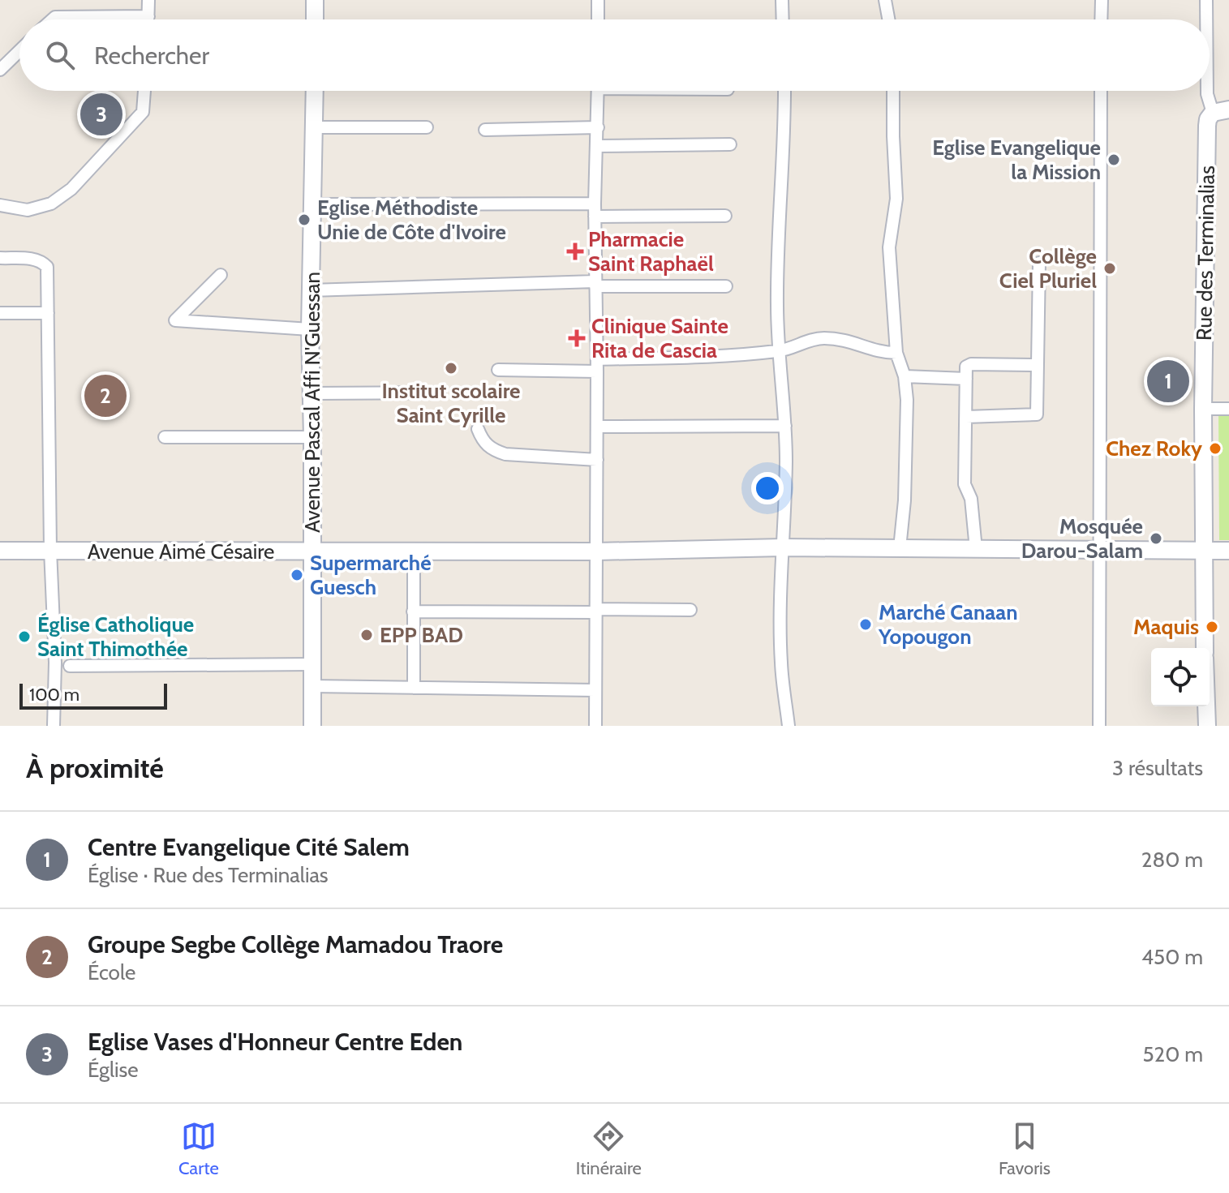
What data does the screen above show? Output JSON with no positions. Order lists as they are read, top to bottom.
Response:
{
  "streets": {
    "street": ["Rue des Terminalias", "Avenue Pascal Affi N'Guessan", "Avenue Aimé Césaire"]
  },
  "crossings": [
    ["Rue des Terminalias", "Avenue Aimé Césaire"],
    ["Avenue Pascal Affi N'Guessan", "Avenue Aimé Césaire"]
  ],
  "places": {
    "other": [
      "Eglise Evangelique la Mission",
      "Eglise Méthodiste Unie de Côte d'Ivoire",
      "Collège Ciel Pluriel",
      "Institut scolaire Saint Cyrille",
      "Chez Roky",
      "Mosquée Darou-Salam",
      "Supermarché Guesch",
      "Marché Canaan Yopougon",
      "Maquis",
      "EPP BAD",
      "Église Catholique Saint Thimothée"
    ],
    "health": ["Pharmacie Saint Raphaël", "Clinique Sainte Rita de Cascia"]
  },
  "scale_bar": "100 m",
  "page": {
    "search": "Rechercher",
    "pins": ["3", "1", "2"],
    "scale": "100 m",
    "heading": ["À proximité", "3 résultats"],
    "list": [
      {
        "mark": "1",
        "name": "Centre Evangelique Cité Salem",
        "note": "Église · Rue des Terminalias",
        "value": "280 m"
      },
      {
        "mark": "2",
        "name": "Groupe Segbe Collège Mamadou Traore",
        "note": "École",
        "value": "450 m"
      },
      {
        "mark": "3",
        "name": "Eglise Vases d'Honneur Centre Eden",
        "note": "Église",
        "value": "520 m"
      }
    ],
    "nav": ["Carte", "Itinéraire", "Favoris"]
  }
}
